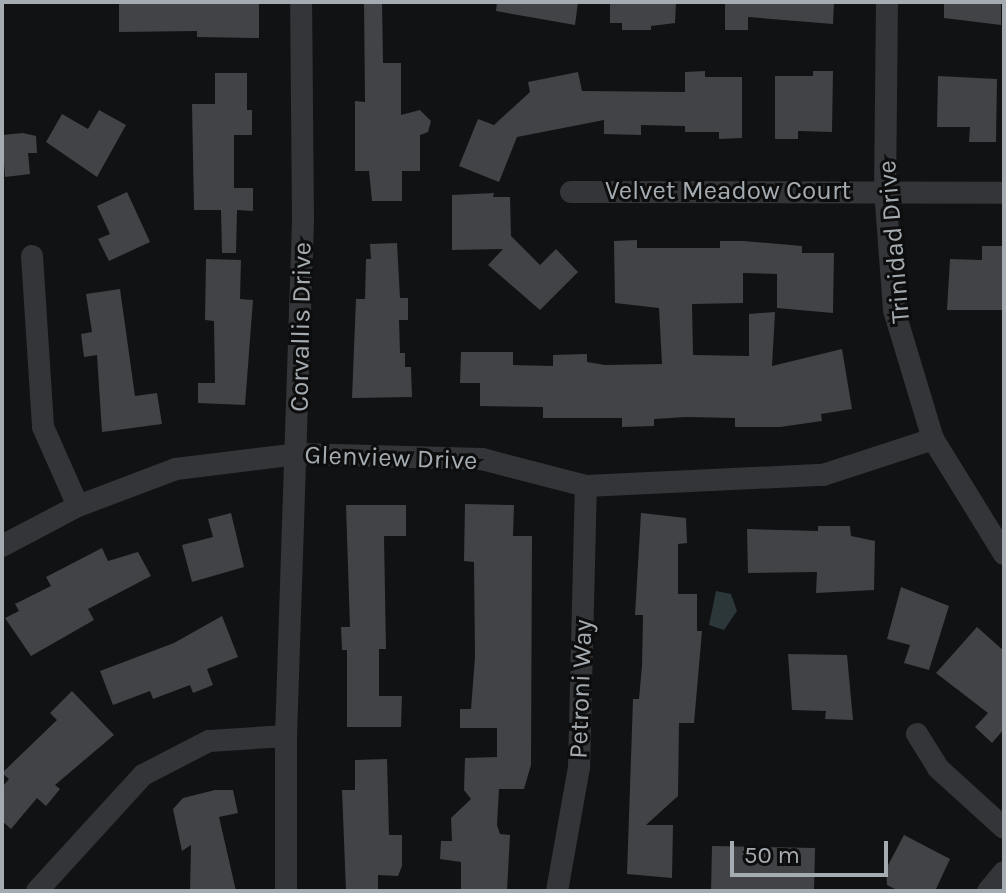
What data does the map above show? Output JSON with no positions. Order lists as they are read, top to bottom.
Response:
{
  "streets": {
    "street": [
      "Velvet Meadow Court",
      "Trinidad Drive",
      "Corvallis Drive",
      "Glenview Drive",
      "Petroni Way"
    ]
  },
  "crossings": [
    ["Velvet Meadow Court", "Trinidad Drive"],
    ["Trinidad Drive", "Glenview Drive"],
    ["Corvallis Drive", "Glenview Drive"],
    ["Glenview Drive", "Petroni Way"]
  ],
  "scale_bar": "50 m"
}
